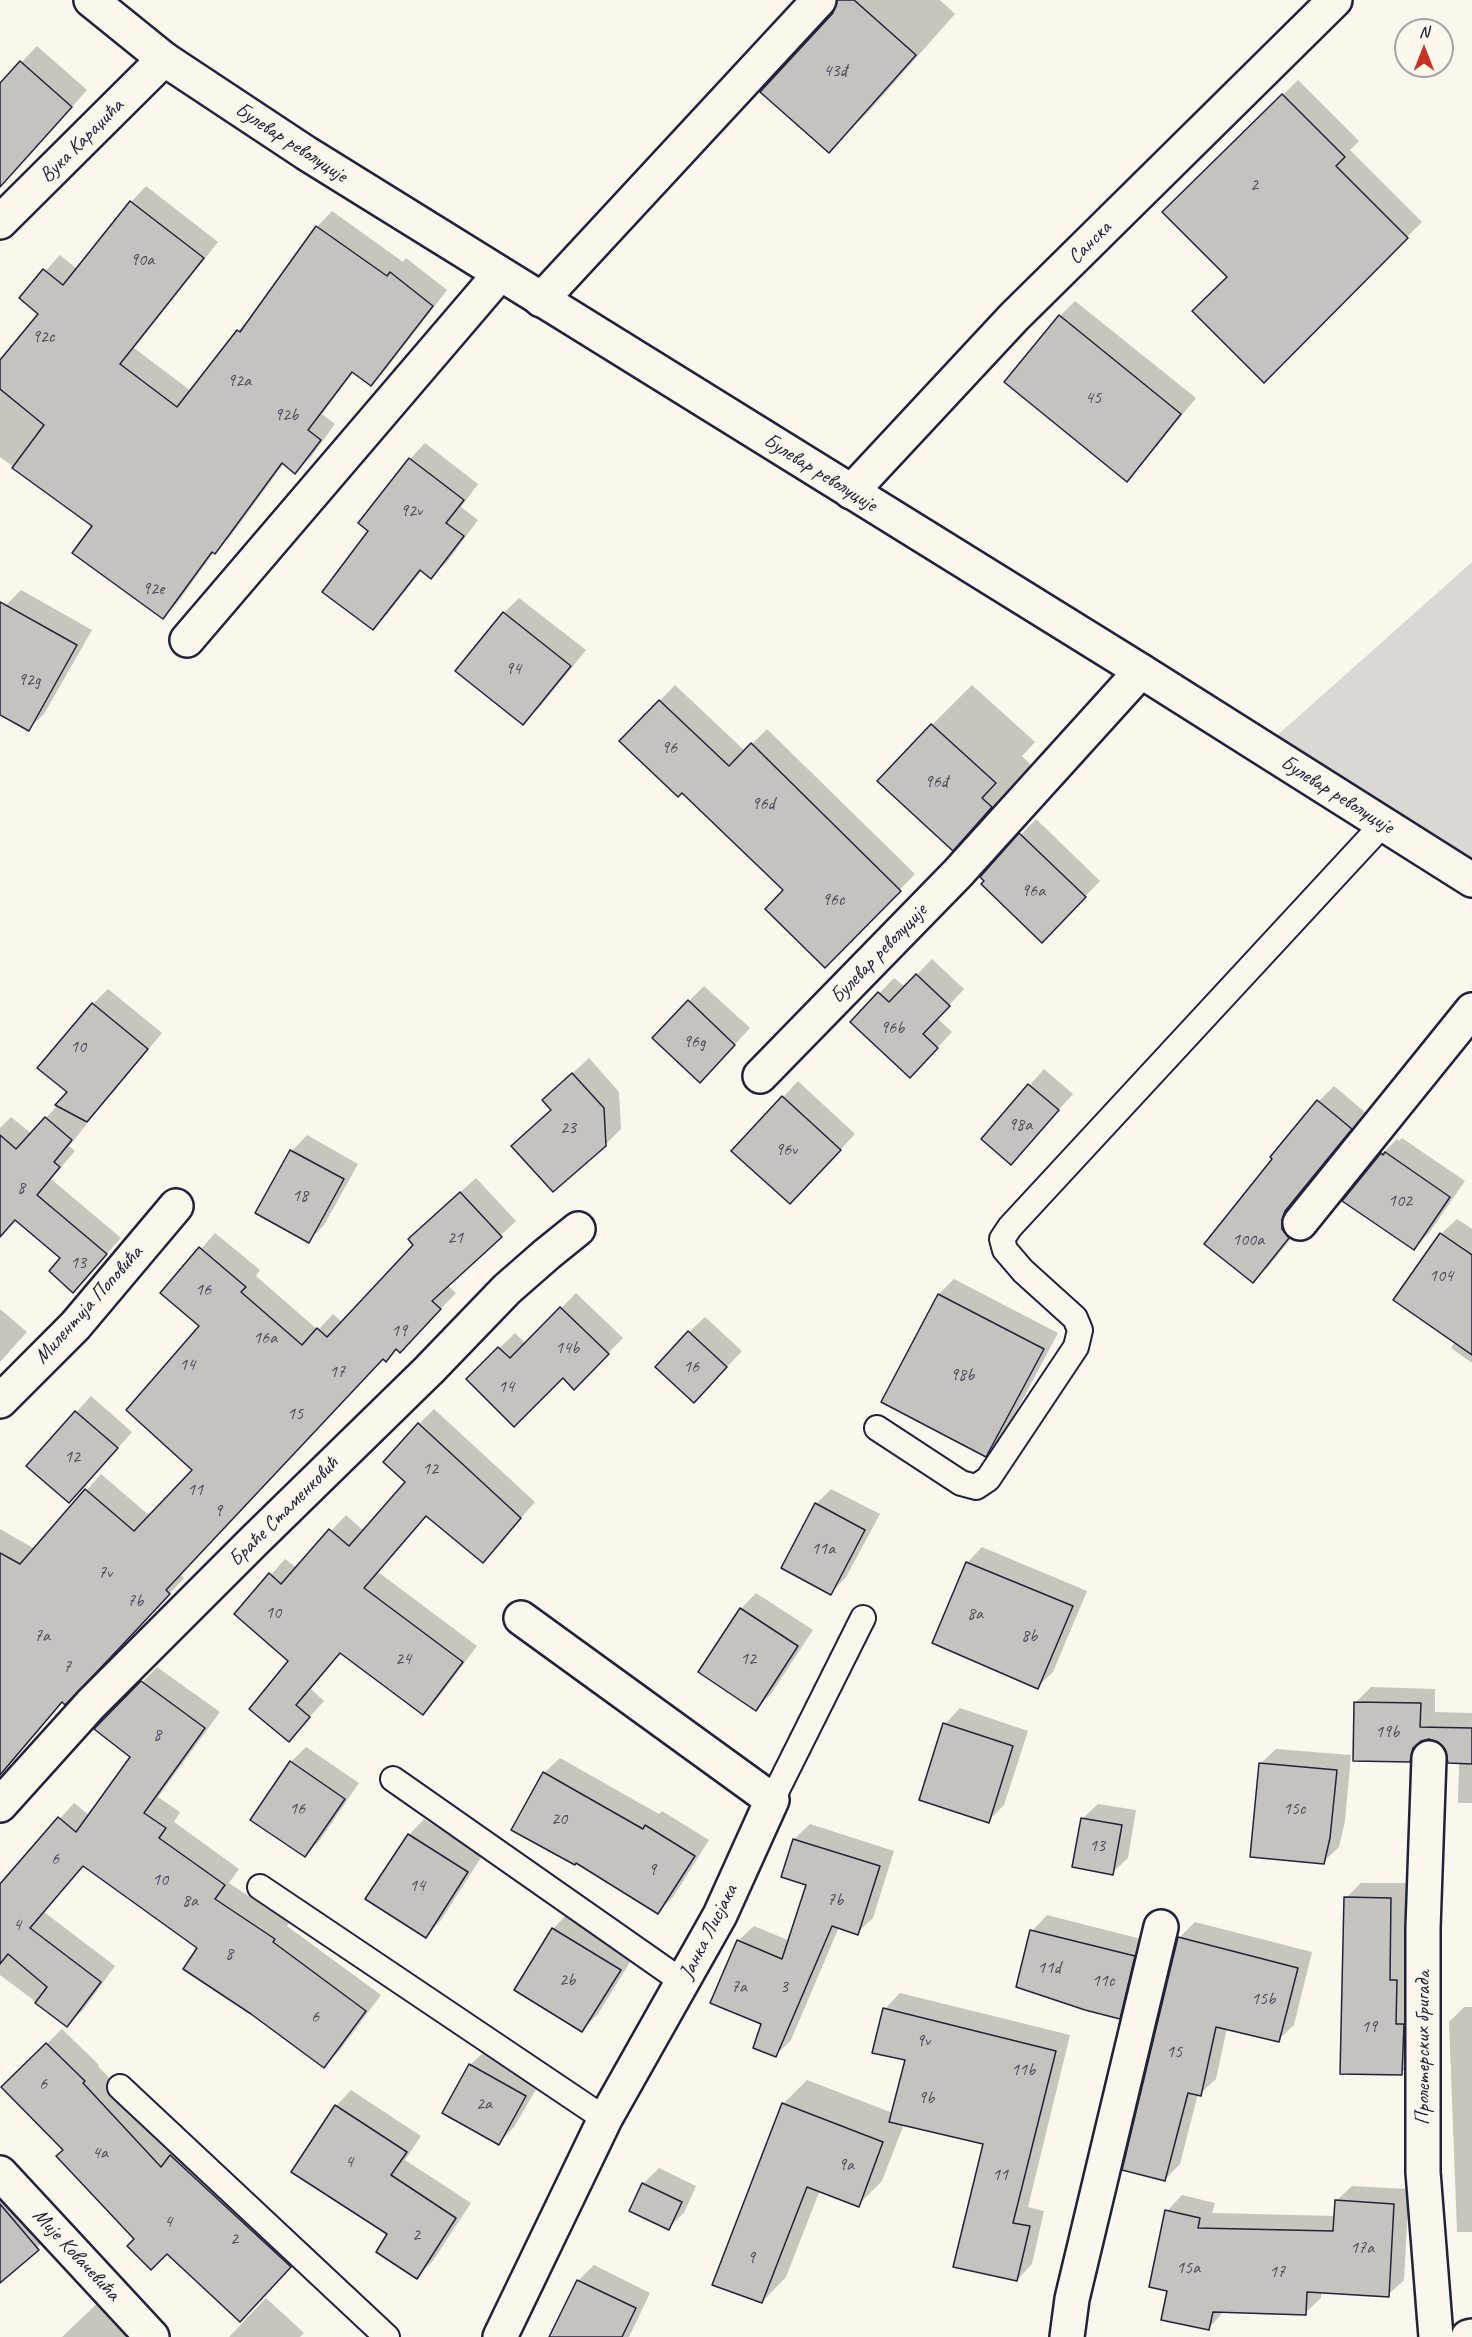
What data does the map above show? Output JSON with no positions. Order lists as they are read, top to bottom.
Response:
{
  "streets": {
    "street": [
      "Вука Караџића",
      "Булевар револуције",
      "Санска",
      "Милентија Поповића",
      "Браће Стаменковић",
      "Јанка Лисјака",
      "Пролетерских бригада",
      "Мије Ковачевића"
    ]
  },
  "crossings": [
    ["Вука Караџића", "Булевар револуције"],
    ["Булевар револуције", "Санска"]
  ],
  "house_numbers": [
    "43đ",
    "2",
    "90a",
    "92c",
    "92a",
    "45",
    "92b",
    "92v",
    "92e",
    "94",
    "92g",
    "96",
    "96đ",
    "96d",
    "96a",
    "96c",
    "96b",
    "96g",
    "10",
    "98a",
    "23",
    "96v",
    "8",
    "18",
    "102",
    "21",
    "100a",
    "13",
    "104",
    "16",
    "19",
    "16a",
    "14b",
    "14",
    "16",
    "17",
    "98b",
    "14",
    "15",
    "12",
    "12",
    "11",
    "9",
    "11a",
    "7v",
    "7b",
    "10",
    "8a",
    "7a",
    "8b",
    "24",
    "12",
    "7",
    "19b",
    "8",
    "16",
    "15c",
    "20",
    "13",
    "6",
    "9",
    "10",
    "14",
    "7b",
    "8a",
    "4",
    "8",
    "11d",
    "2b",
    "11c",
    "7a",
    "3",
    "15b",
    "6",
    "19",
    "9v",
    "15",
    "11b",
    "6",
    "9b",
    "2a",
    "4a",
    "4",
    "9a",
    "11",
    "4",
    "2",
    "2",
    "17a",
    "9",
    "15a",
    "17"
  ],
  "north": "top"
}
